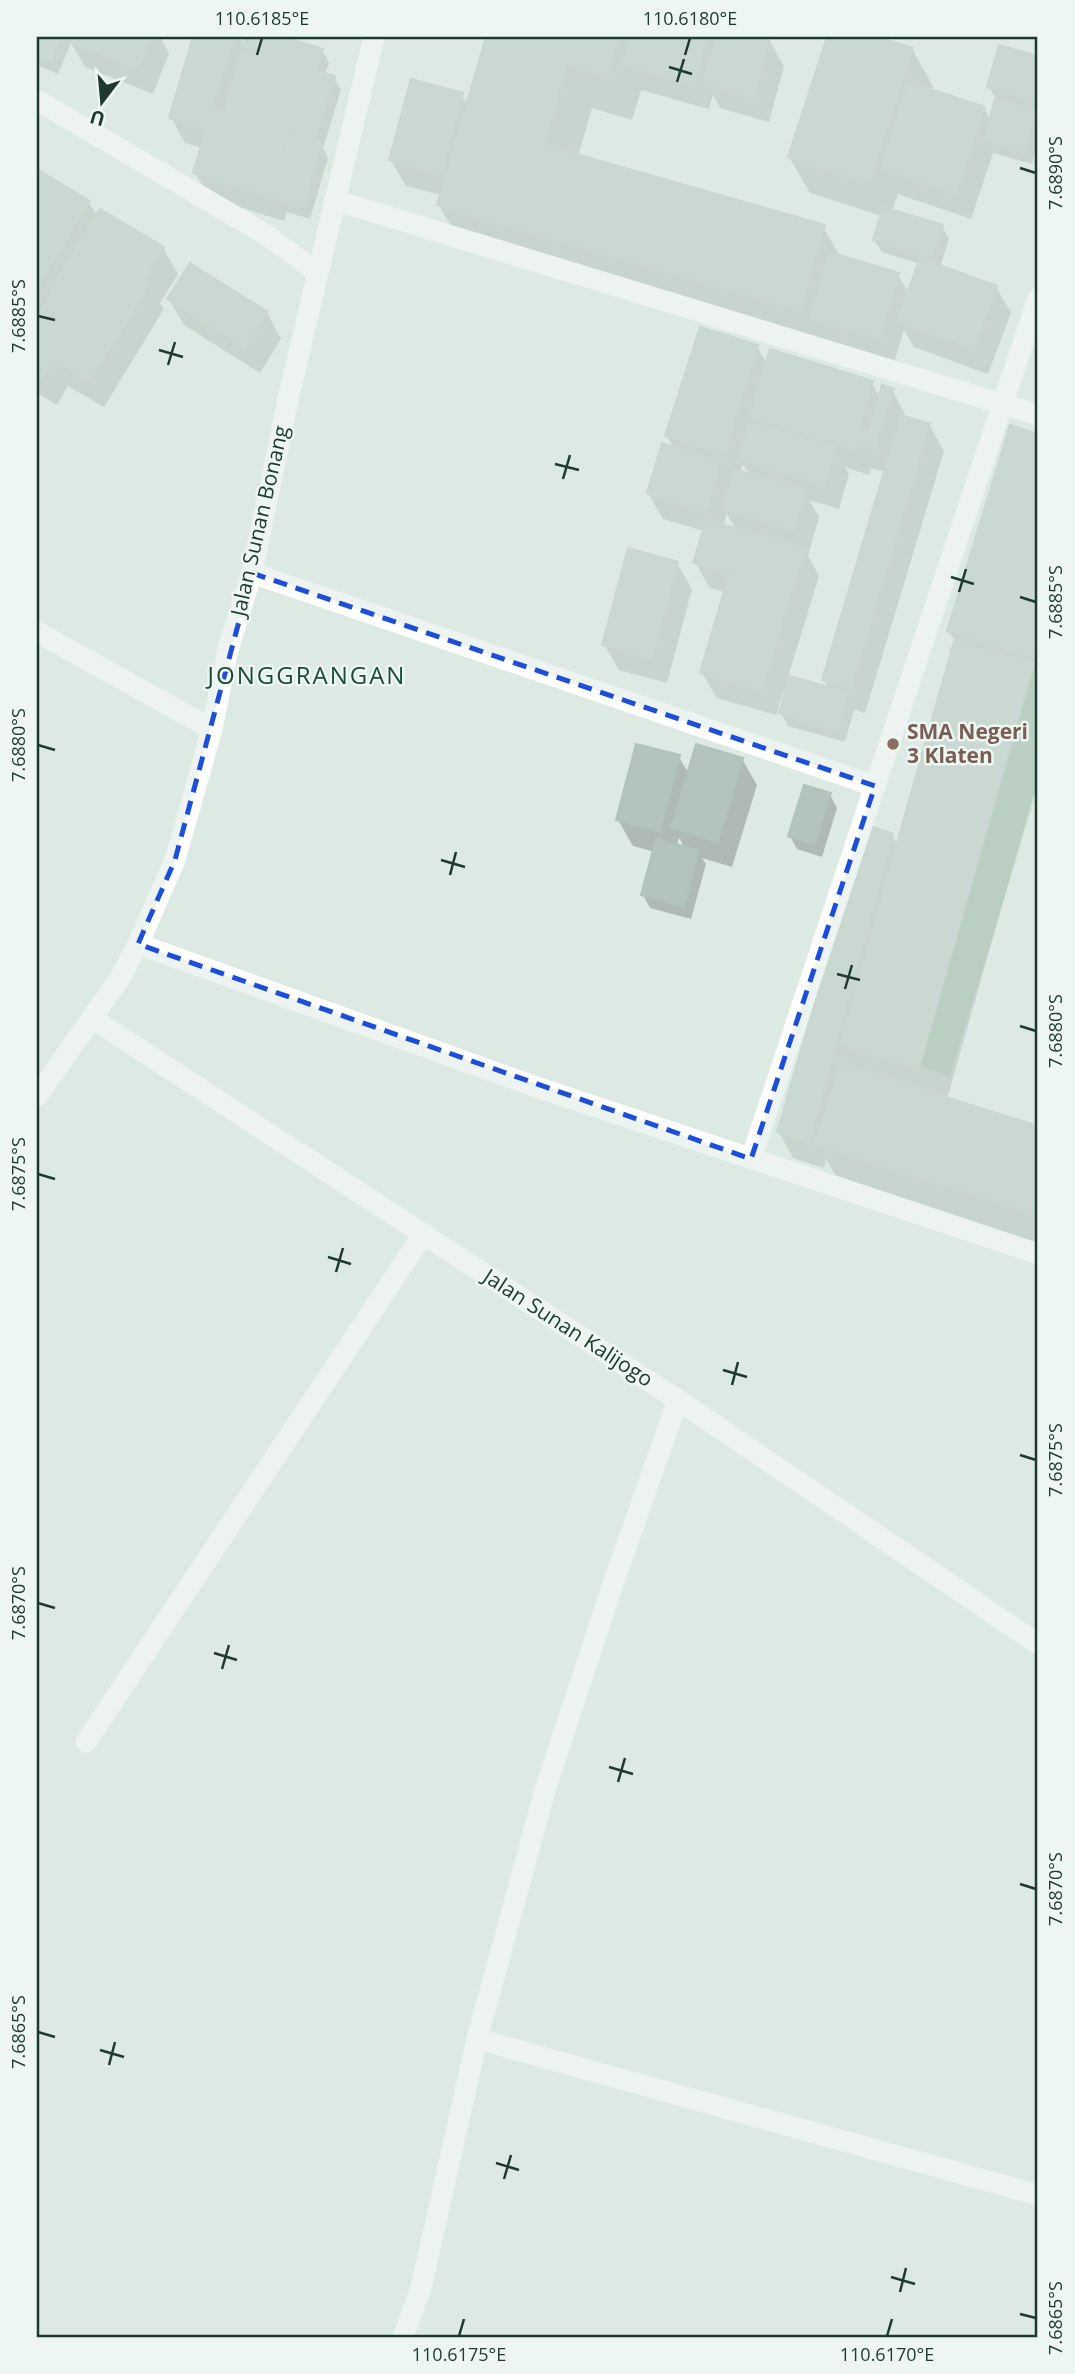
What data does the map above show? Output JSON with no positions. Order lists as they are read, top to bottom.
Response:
{
  "streets": {
    "street": ["Jalan Sunan Bonang", "Jalan Sunan Kalijogo"]
  },
  "crossings": [
    ["Jalan Sunan Bonang", "Jalan Sunan Kalijogo"]
  ],
  "districts": ["JONGGRANGAN"],
  "places": ["SMA Negeri 3 Klaten"],
  "north": "bottom",
  "coordinates": [
    "110.6185°E",
    "110.6180°E",
    "7.6890°S",
    "7.6885°S",
    "7.6880°S",
    "7.6875°S",
    "7.6870°S",
    "7.6865°S",
    "110.6175°E",
    "110.6170°E"
  ]
}
